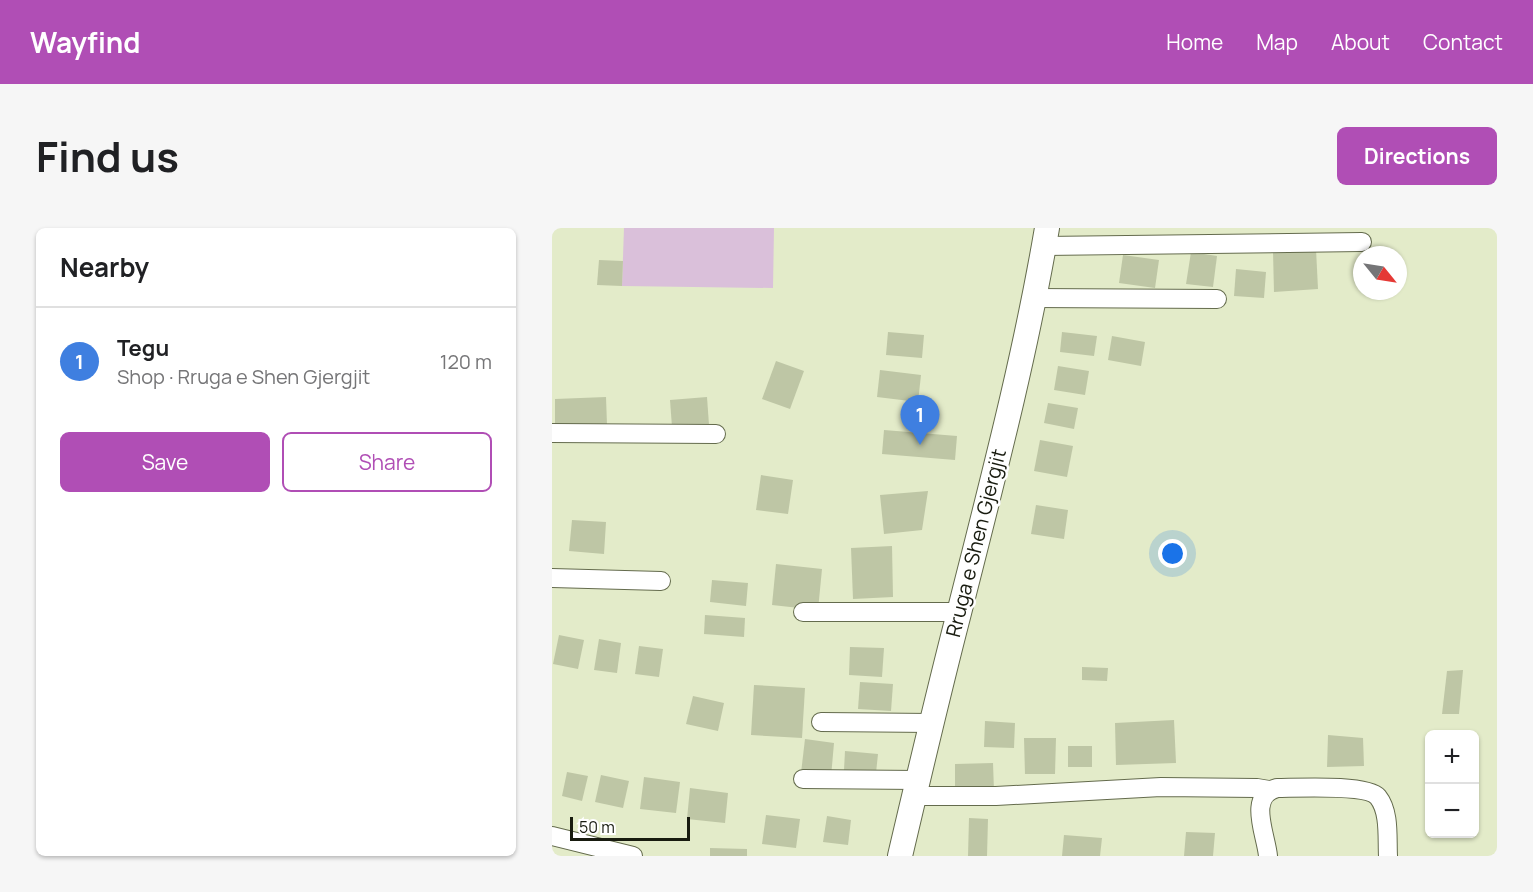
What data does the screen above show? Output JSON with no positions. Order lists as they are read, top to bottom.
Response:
{
  "streets": {
    "street": ["Rruga e Shen Gjergjit"]
  },
  "scale_bar": "50 m",
  "north": "bottom right",
  "page": {
    "header": "Wayfind",
    "nav": [
      "Home",
      "Map",
      "About",
      "Contact"
    ],
    "title": "Find us",
    "buttons": [
      "Directions",
      ["Save", "Share"]
    ],
    "heading": "Nearby",
    "list": [
      {
        "mark": "1",
        "name": "Tegu",
        "note": "Shop · Rruga e Shen Gjergjit",
        "value": "120 m"
      }
    ],
    "pins": "1",
    "map_buttons": ["+", "−"],
    "scale": "50 m"
  }
}
